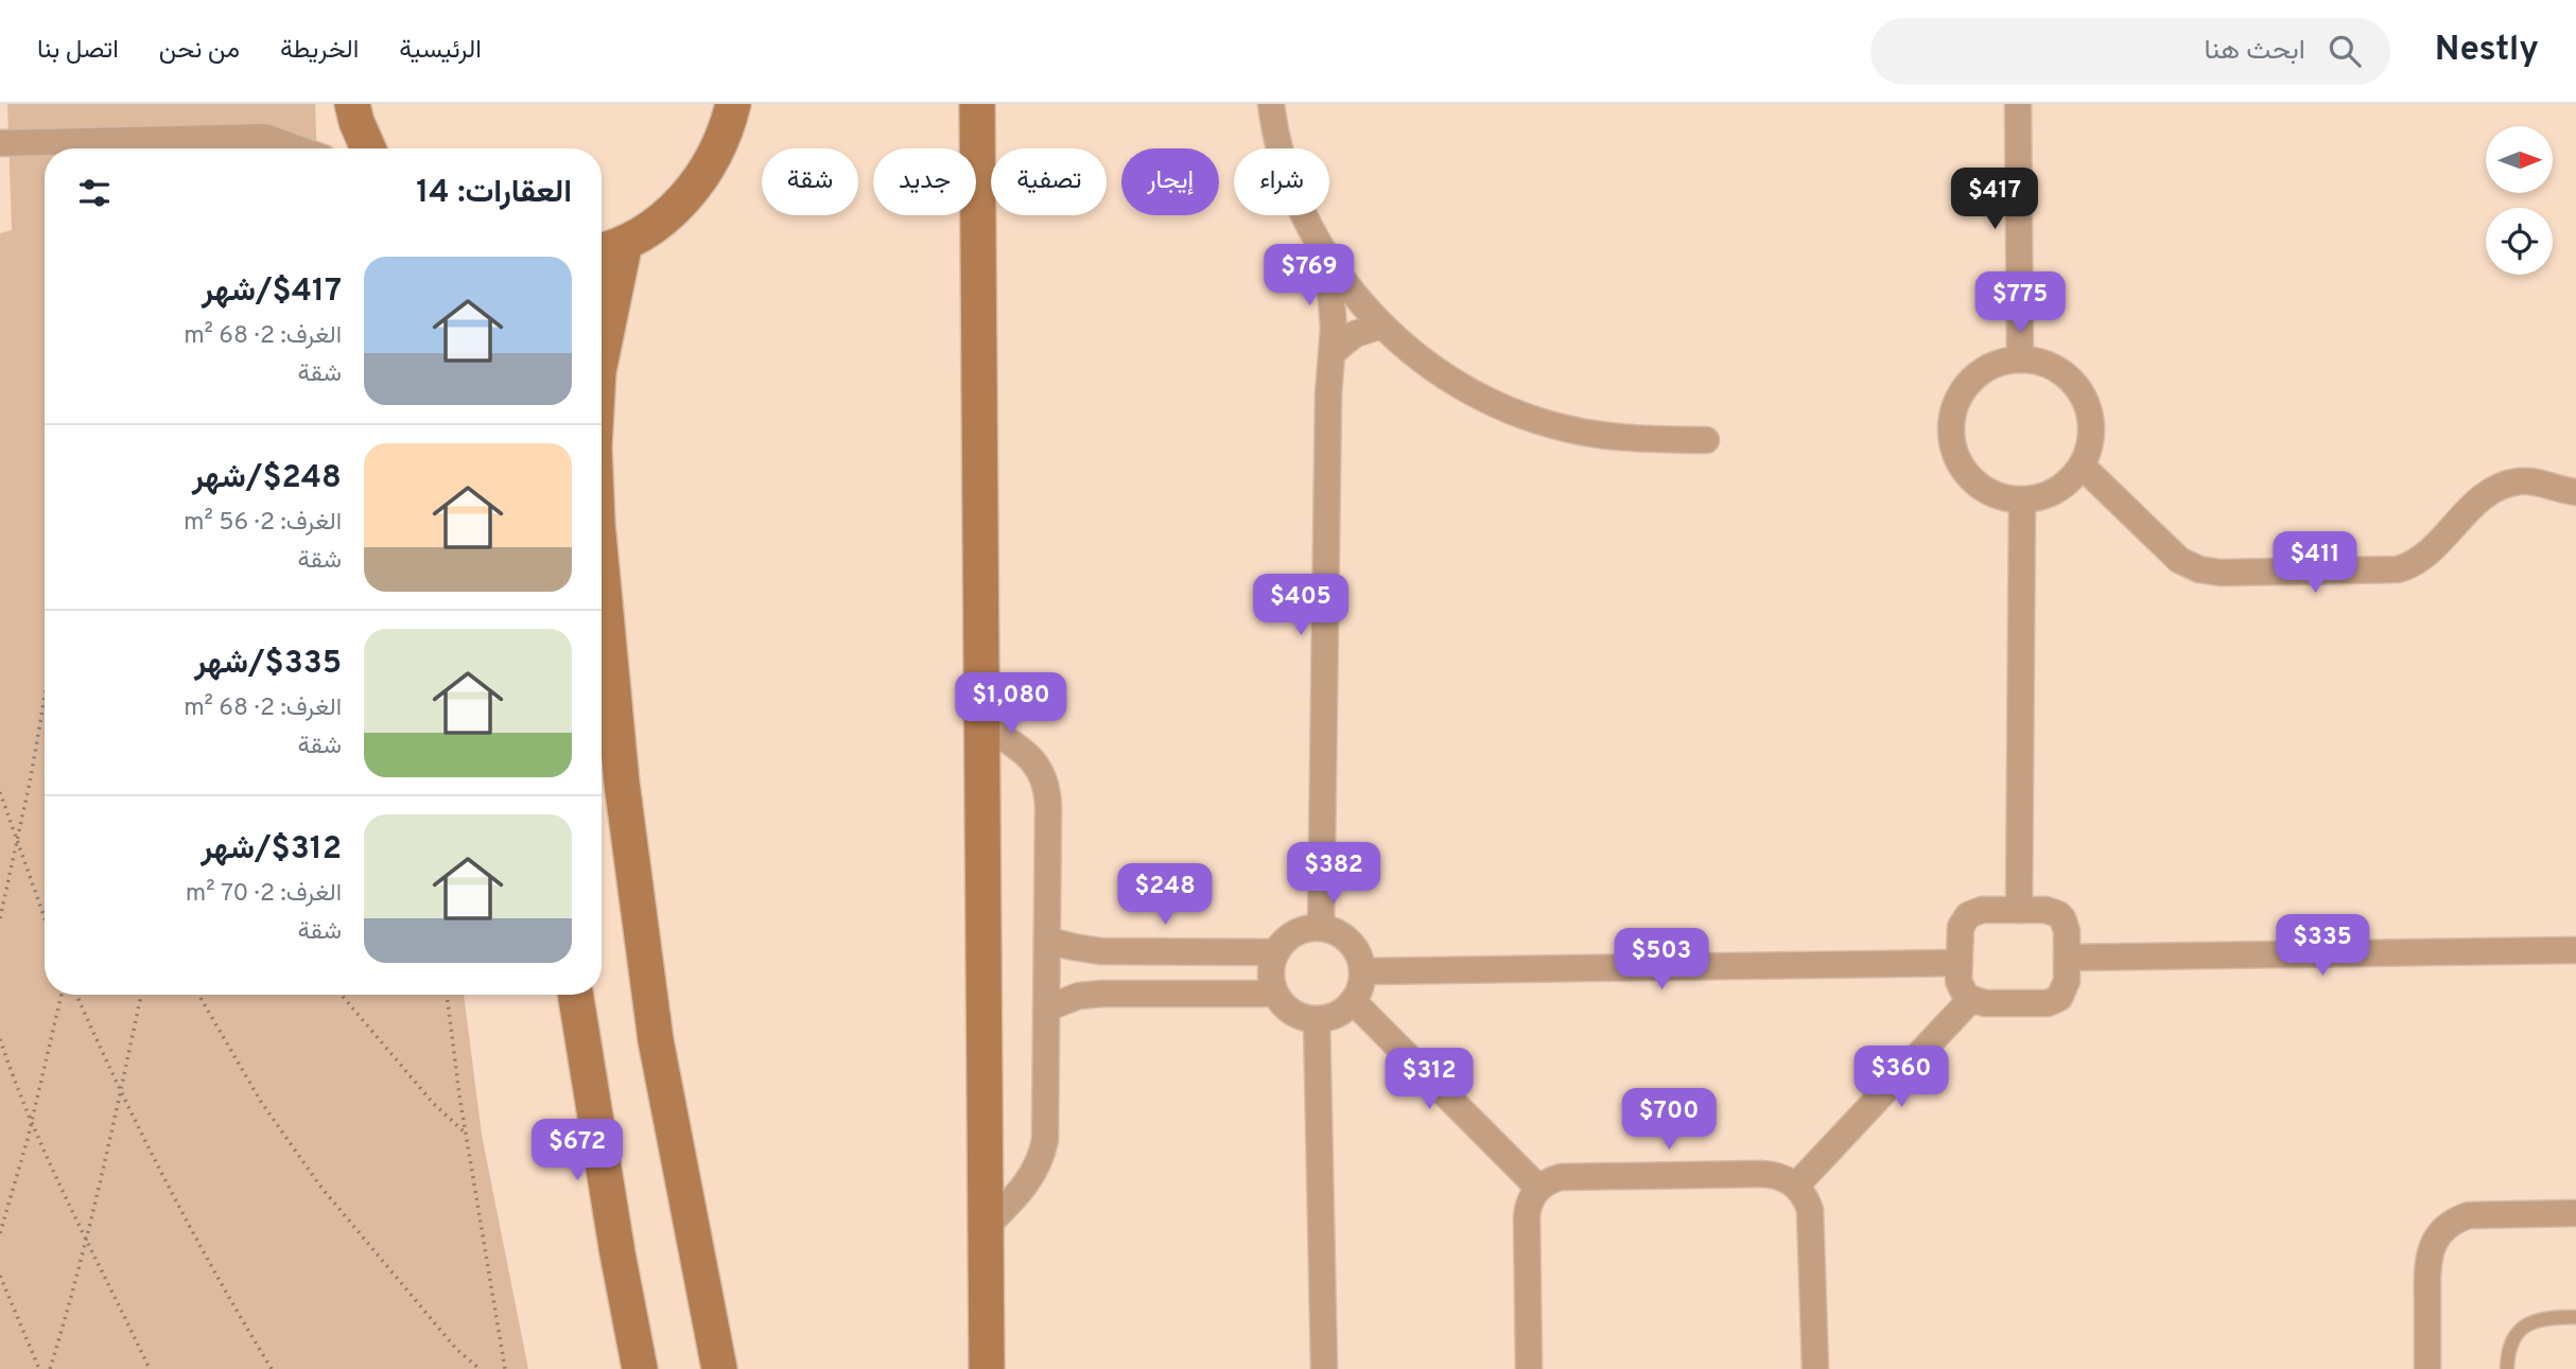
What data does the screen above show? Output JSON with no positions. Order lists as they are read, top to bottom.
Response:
{
  "north": "right",
  "page": {
    "header": "Nestly",
    "search": "ابحث هنا",
    "nav": [
      "الرئيسية",
      "الخريطة",
      "من نحن",
      "اتصل بنا"
    ],
    "chip": [
      "شراء",
      "إيجار",
      "تصفية",
      "جديد",
      "شقة"
    ],
    "heading": "العقارات: 14",
    "price": [
      "$417",
      "$769",
      "$775",
      "$411",
      "$405",
      "$1,080",
      "$382",
      "$248",
      "$335",
      "$503",
      "$360",
      "$312",
      "$700",
      "$672"
    ],
    "list": [
      {
        "name": "$417/شهر",
        "note": "الغرف: 2 · 68 m² · شقة"
      },
      {
        "name": "$248/شهر",
        "note": "الغرف: 2 · 56 m² · شقة"
      },
      {
        "name": "$335/شهر",
        "note": "الغرف: 2 · 68 m² · شقة"
      },
      {
        "name": "$312/شهر",
        "note": "الغرف: 2 · 70 m² · شقة"
      }
    ]
  }
}
